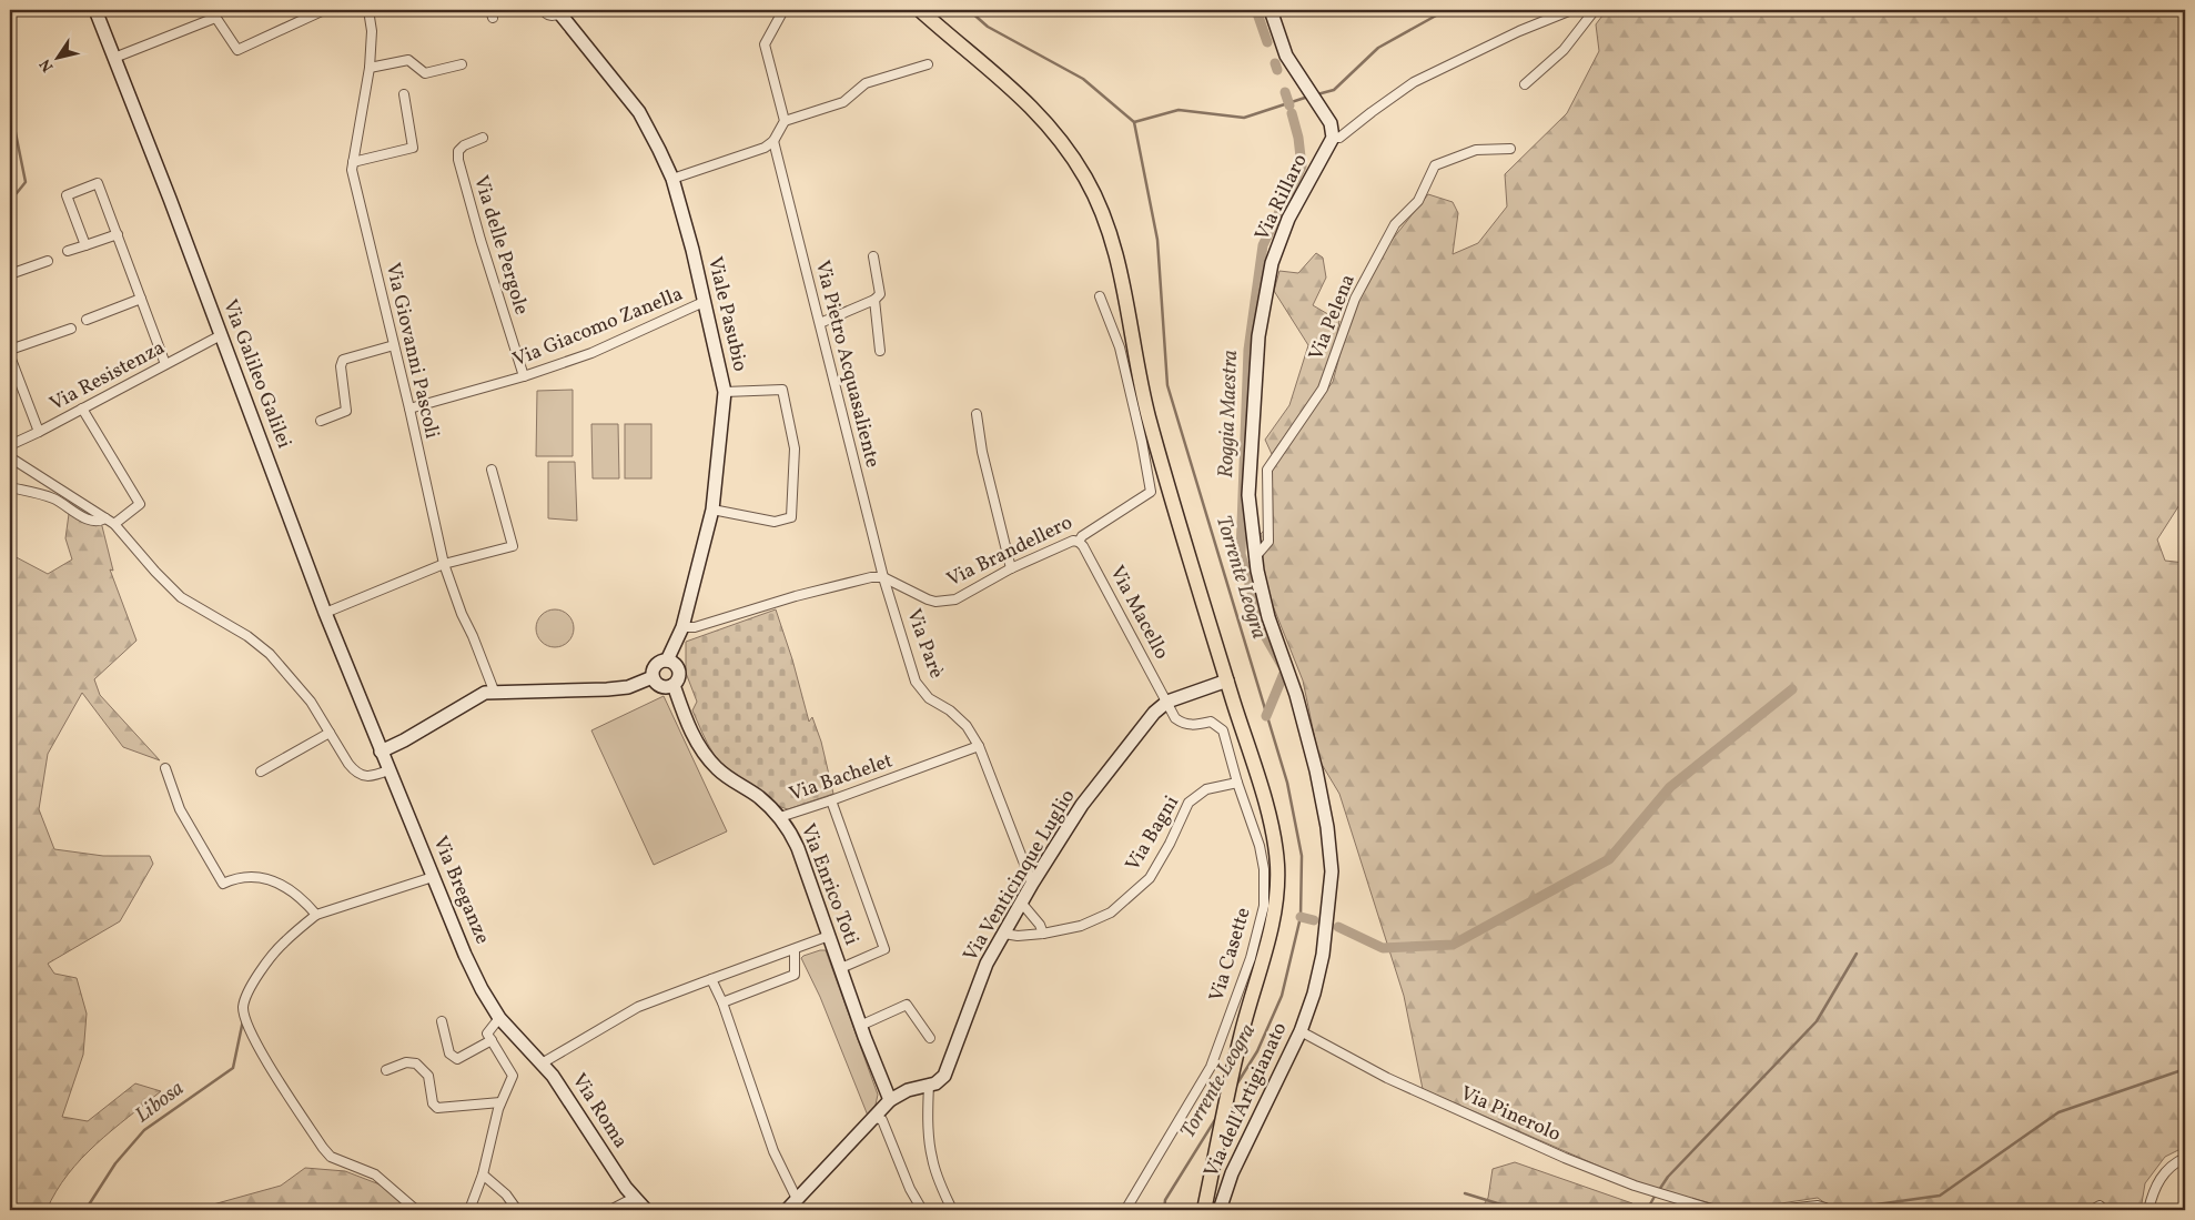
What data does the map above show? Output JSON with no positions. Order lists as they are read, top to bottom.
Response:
{
  "streets": {
    "street": [
      "Via Rillaro",
      "Via delle Pergole",
      "Viale Pasubio",
      "Via Pelena",
      "Via Giacomo Zanella",
      "Via Giovanni Pascoli",
      "Via Pietro Acquasaliente",
      "Via Galileo Galilei",
      "Via Resistenza",
      "Via Brandellero",
      "Via Macello",
      "Via Parè",
      "Via Bachelet",
      "Via Bagni",
      "Via Venticinque Luglio",
      "Via Enrico Toti",
      "Via Breganze",
      "Via Casette",
      "Via dell'Artigianato",
      "Via Roma",
      "Via Pinerolo"
    ]
  },
  "crossings": [
    ["Via Rillaro", "Via Pelena"],
    ["Via Rillaro", "Via dell'Artigianato"],
    ["Via delle Pergole", "Via Giacomo Zanella"],
    ["Viale Pasubio", "Via Giacomo Zanella"],
    ["Viale Pasubio", "Via Enrico Toti"],
    ["Via Giacomo Zanella", "Via Giovanni Pascoli"],
    ["Via Pietro Acquasaliente", "Via Brandellero"],
    ["Via Pietro Acquasaliente", "Via Parè"],
    ["Via Galileo Galilei", "Via Resistenza"],
    ["Via Galileo Galilei", "Via Breganze"],
    ["Via Brandellero", "Via Macello"],
    ["Via Macello", "Via Venticinque Luglio"],
    ["Via Macello", "Via Casette"],
    ["Via Parè", "Via Bachelet"],
    ["Via Parè", "Via Venticinque Luglio"],
    ["Via Bachelet", "Via Enrico Toti"],
    ["Via Bagni", "Via Venticinque Luglio"],
    ["Via Bagni", "Via Casette"],
    ["Via Venticinque Luglio", "Via Enrico Toti"],
    ["Via Venticinque Luglio", "Via Casette"],
    ["Via Breganze", "Via Roma"],
    ["Via dell'Artigianato", "Via Pinerolo"]
  ],
  "water": ["Roggia Maestra", "Torrente Leogra", "Libosa"],
  "north": "bottom left"
}
